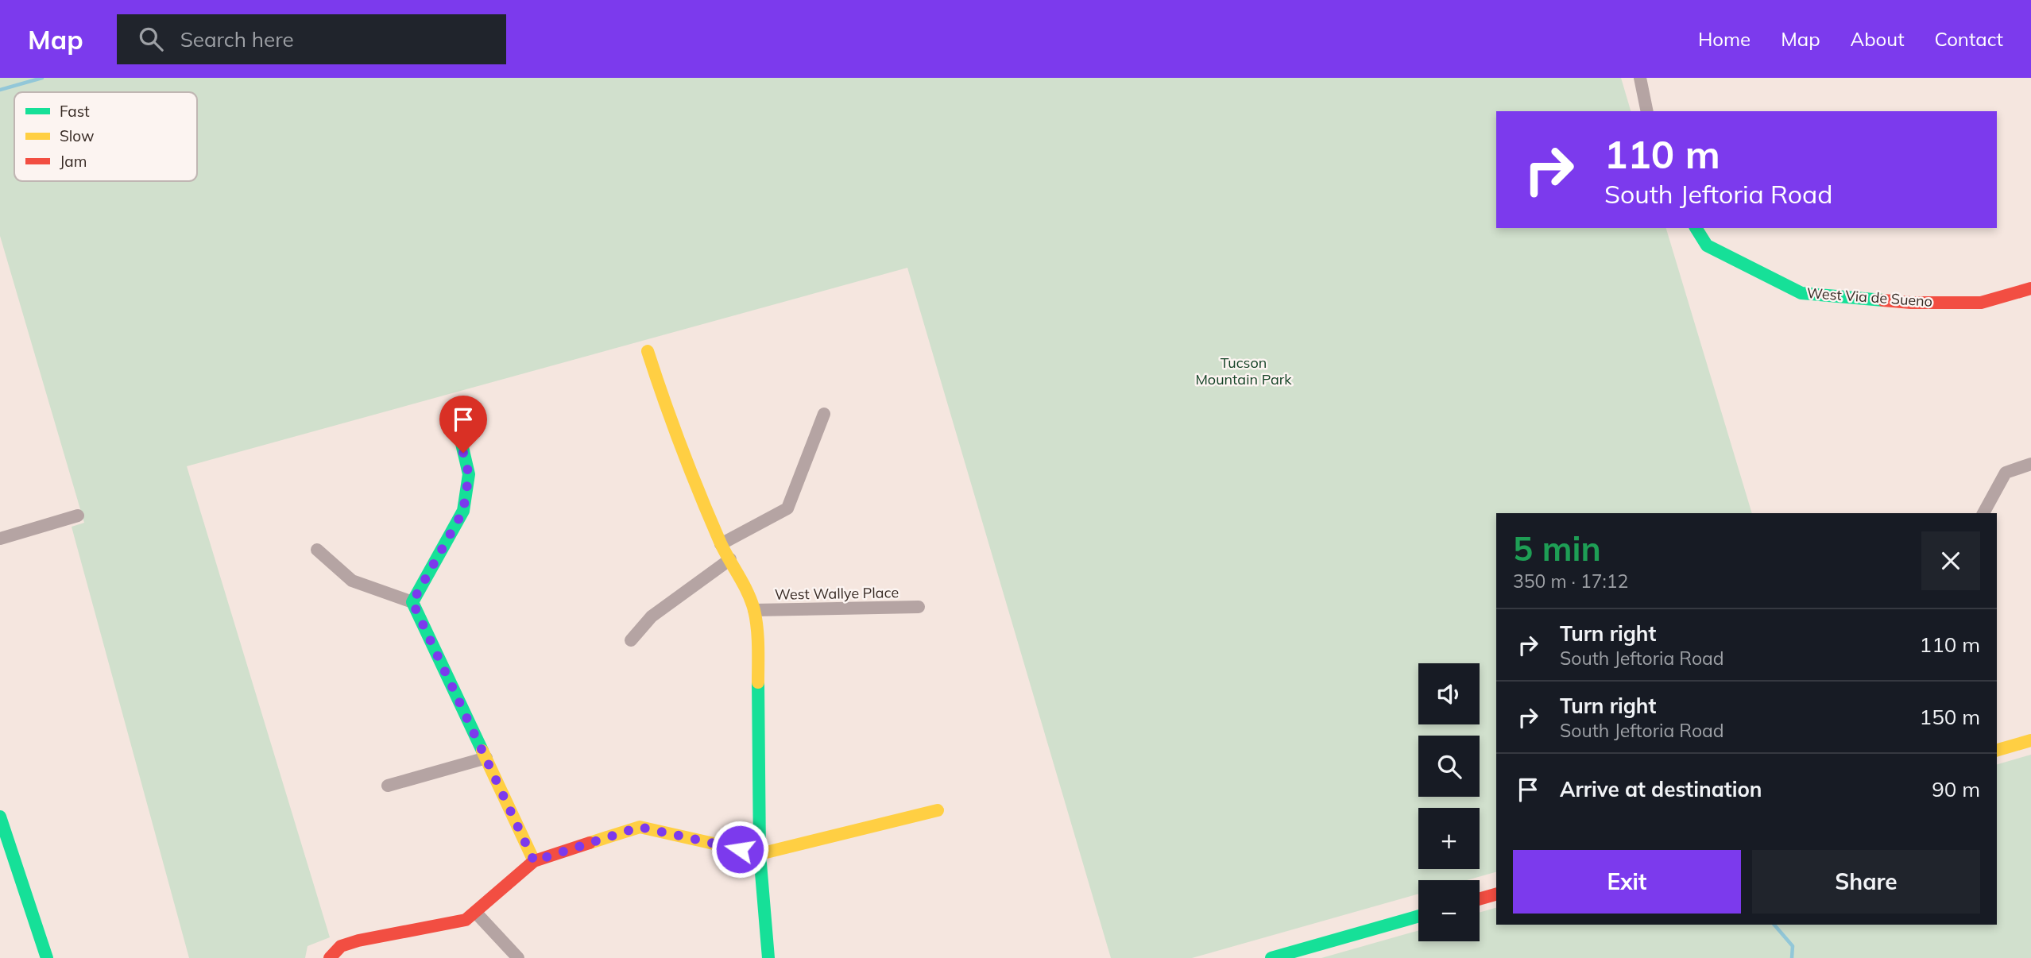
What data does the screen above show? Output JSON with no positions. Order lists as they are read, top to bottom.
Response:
{
  "streets": {
    "street": ["West Via de Sueno", "West Wallye Place"]
  },
  "parks": ["Tucson Mountain Park"],
  "legend": ["Fast", "Slow", "Jam"],
  "page": {
    "header": "Map",
    "search": "Search here",
    "nav": [
      "Home",
      "Map",
      "About",
      "Contact"
    ],
    "turn": ["110 m", "South Jeftoria Road"],
    "heading": ["5 min", "350 m · 17:12"],
    "list": [
      {
        "name": "Turn right",
        "note": "South Jeftoria Road",
        "value": "110 m"
      },
      {
        "name": "Turn right",
        "note": "South Jeftoria Road",
        "value": "150 m"
      },
      {
        "name": "Arrive at destination",
        "value": "90 m"
      }
    ],
    "map_buttons": ["+", "−"],
    "buttons": ["Exit", "Share"]
  }
}
